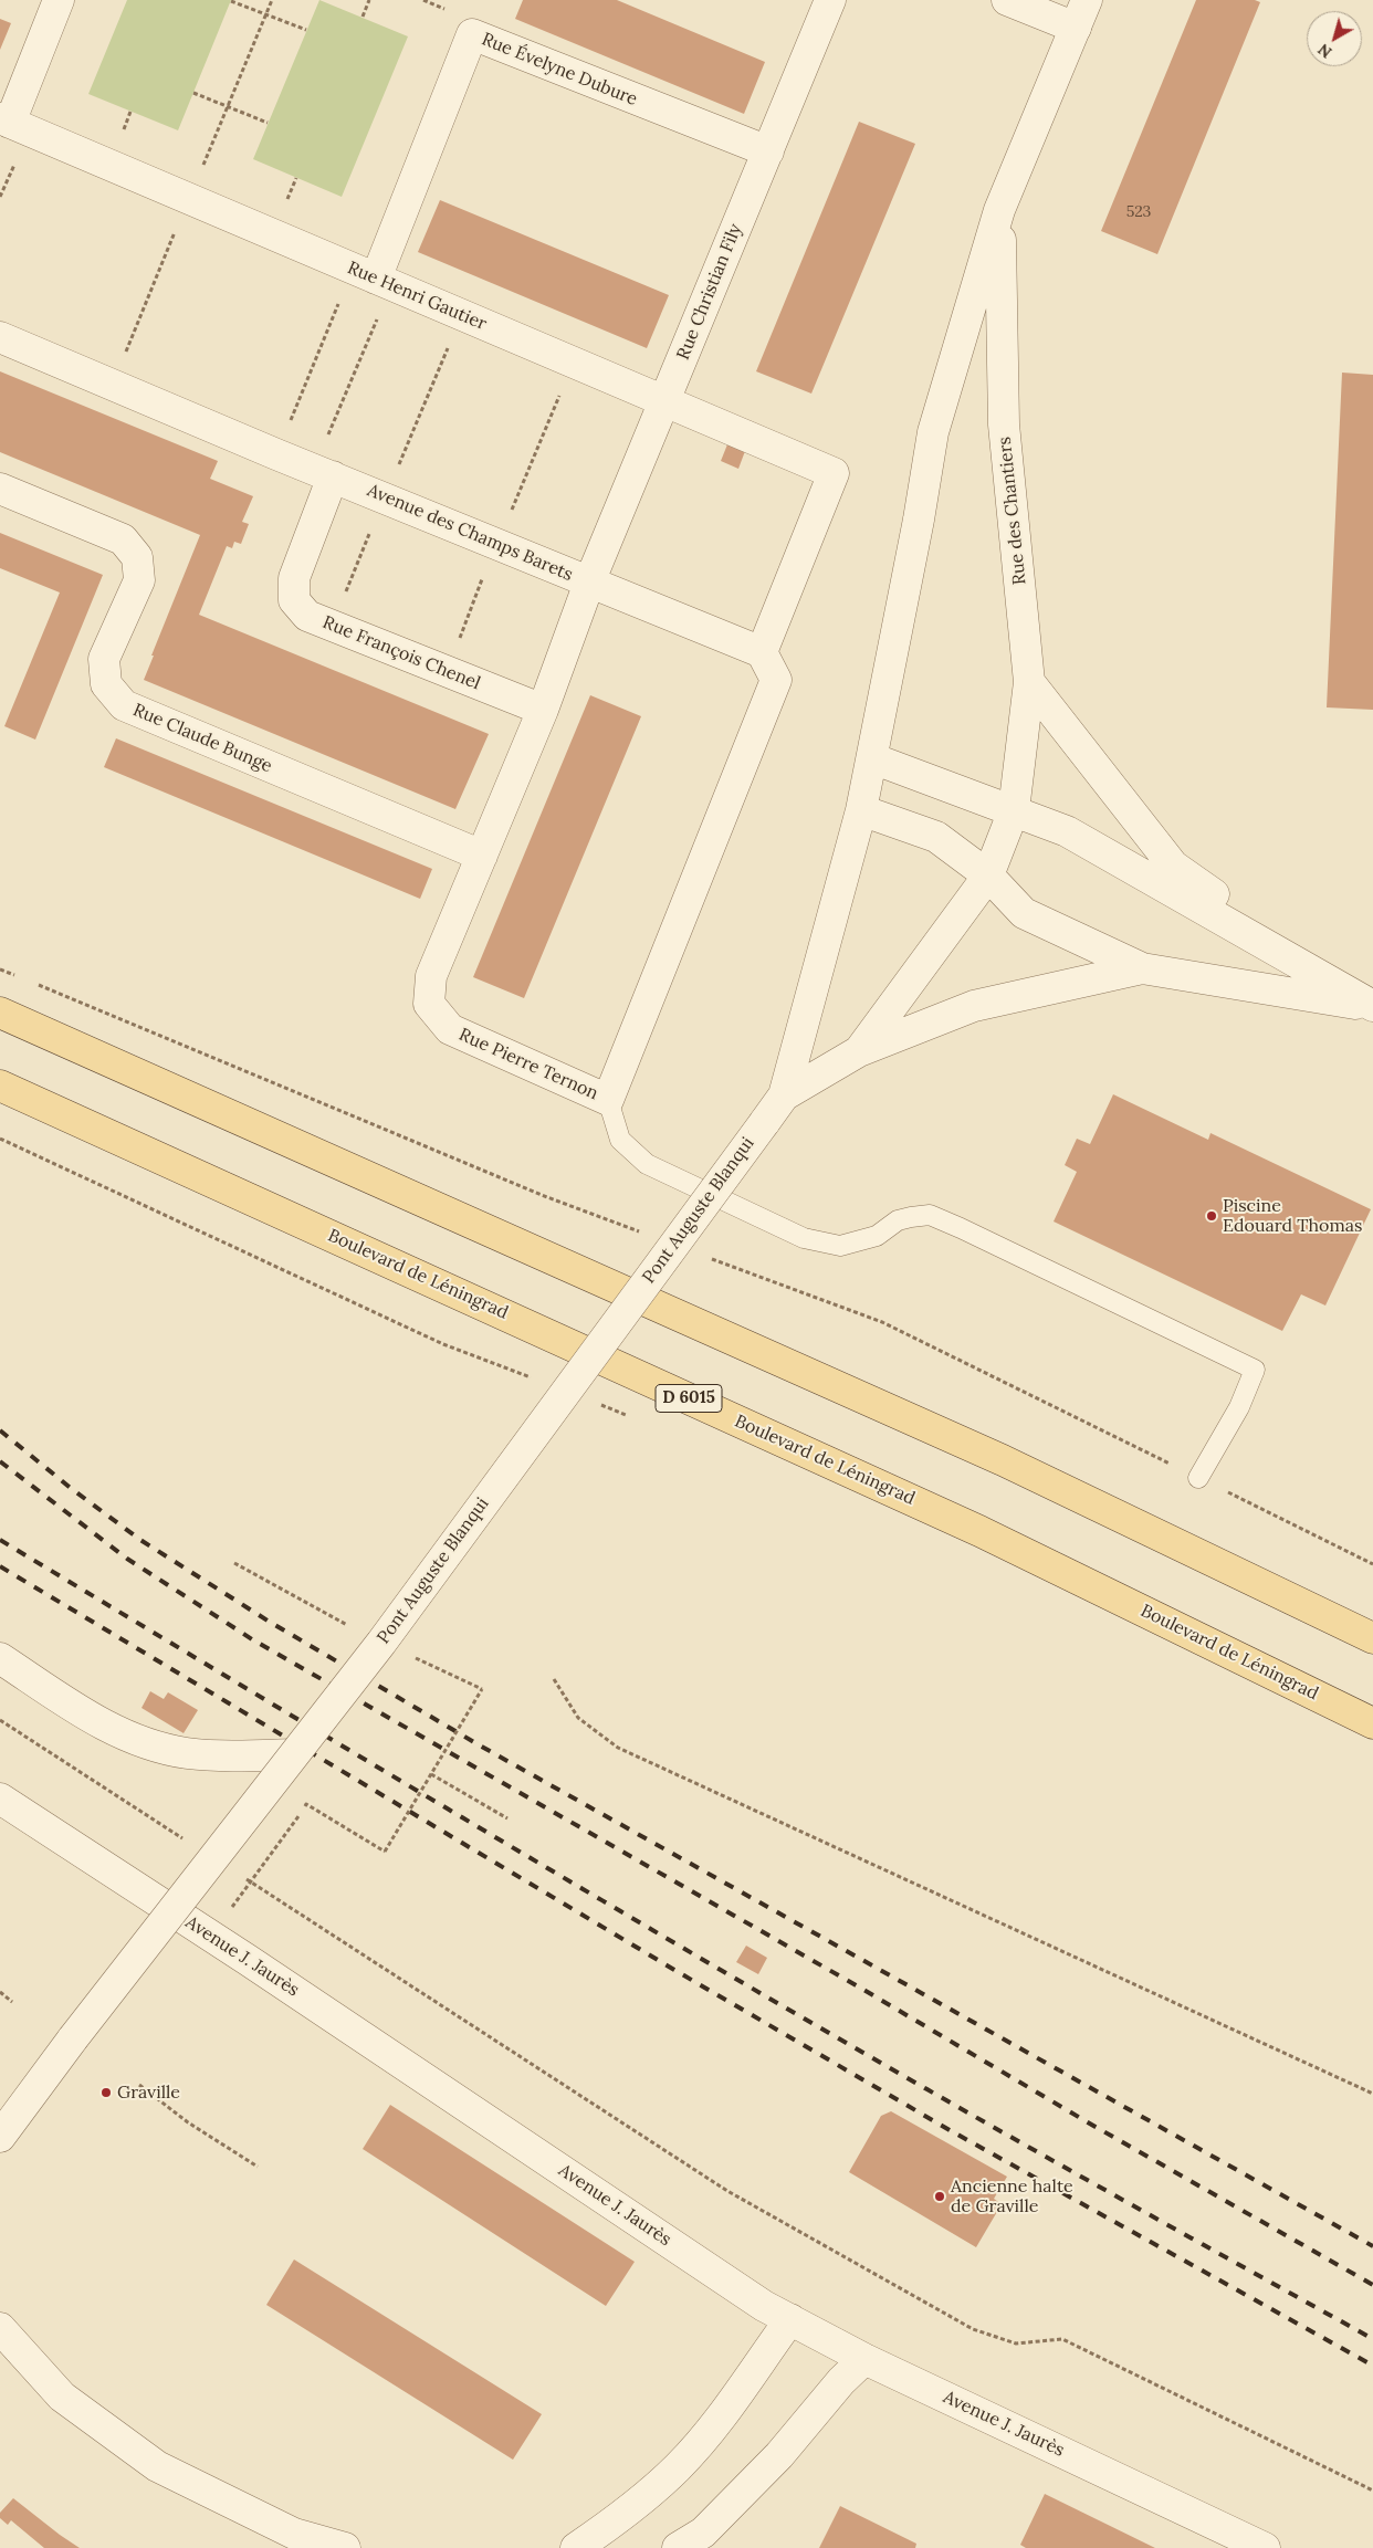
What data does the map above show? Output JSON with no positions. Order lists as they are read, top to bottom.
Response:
{
  "streets": {
    "main road": ["Boulevard de Léningrad", "D 6015"],
    "street": [
      "Rue Évelyne Dubure",
      "Rue Christian Fily",
      "Rue Henri Gautier",
      "Rue des Chantiers",
      "Avenue des Champs Barets",
      "Rue François Chenel",
      "Rue Claude Bunge",
      "Rue Pierre Ternon",
      "Pont Auguste Blanqui",
      "Avenue J. Jaurès"
    ]
  },
  "crossings": [
    ["Rue Évelyne Dubure", "Rue Christian Fily"],
    ["Rue Évelyne Dubure", "Rue Henri Gautier"],
    ["Rue Christian Fily", "Rue Henri Gautier"],
    ["Rue Christian Fily", "Avenue des Champs Barets"],
    ["Rue Christian Fily", "Rue Pierre Ternon"],
    ["Rue Henri Gautier", "Avenue des Champs Barets"],
    ["Rue Henri Gautier", "Rue Pierre Ternon"],
    ["Rue des Chantiers", "Pont Auguste Blanqui"],
    ["Avenue des Champs Barets", "Rue François Chenel"],
    ["Avenue des Champs Barets", "Rue Pierre Ternon"],
    ["Rue François Chenel", "Rue Pierre Ternon"],
    ["Rue Claude Bunge", "Rue Pierre Ternon"]
  ],
  "places": ["Piscine Edouard Thomas", "Graville", "Ancienne halte de Graville"],
  "house_numbers": ["523"],
  "north": "bottom left"
}
